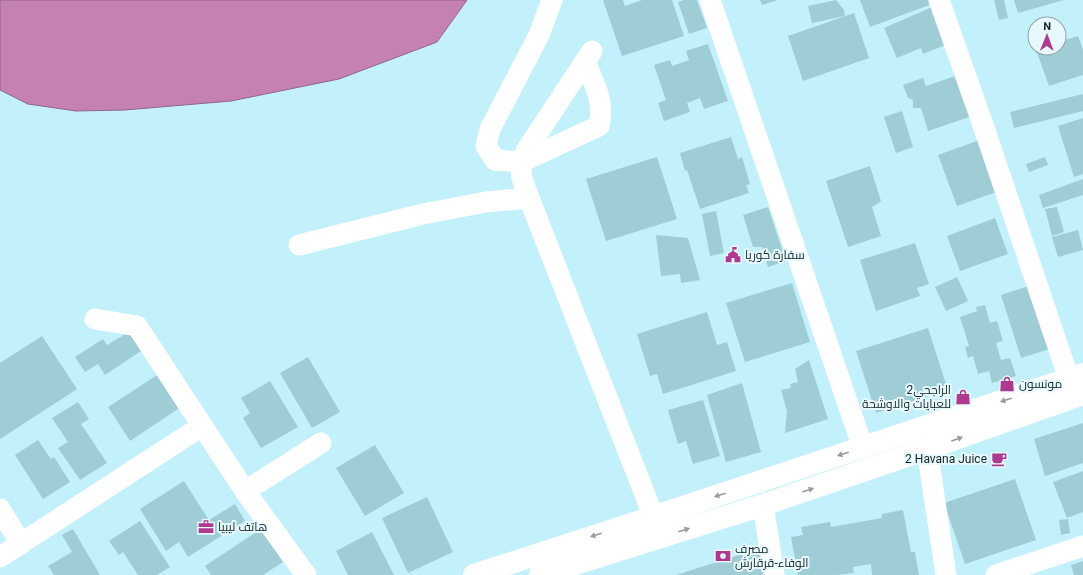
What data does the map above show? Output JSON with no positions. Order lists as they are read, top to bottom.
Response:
{
  "places": {
    "public building": ["سفارة كوريا"],
    "shop": ["مونسون", "الراجحي2 للعبايات والاوشحة"],
    "cafe": ["2 Havana Juice"],
    "office": ["هاتف ليبيا"],
    "bank": ["مصرف الوفاء-قرقارش"]
  },
  "north": "top"
}
